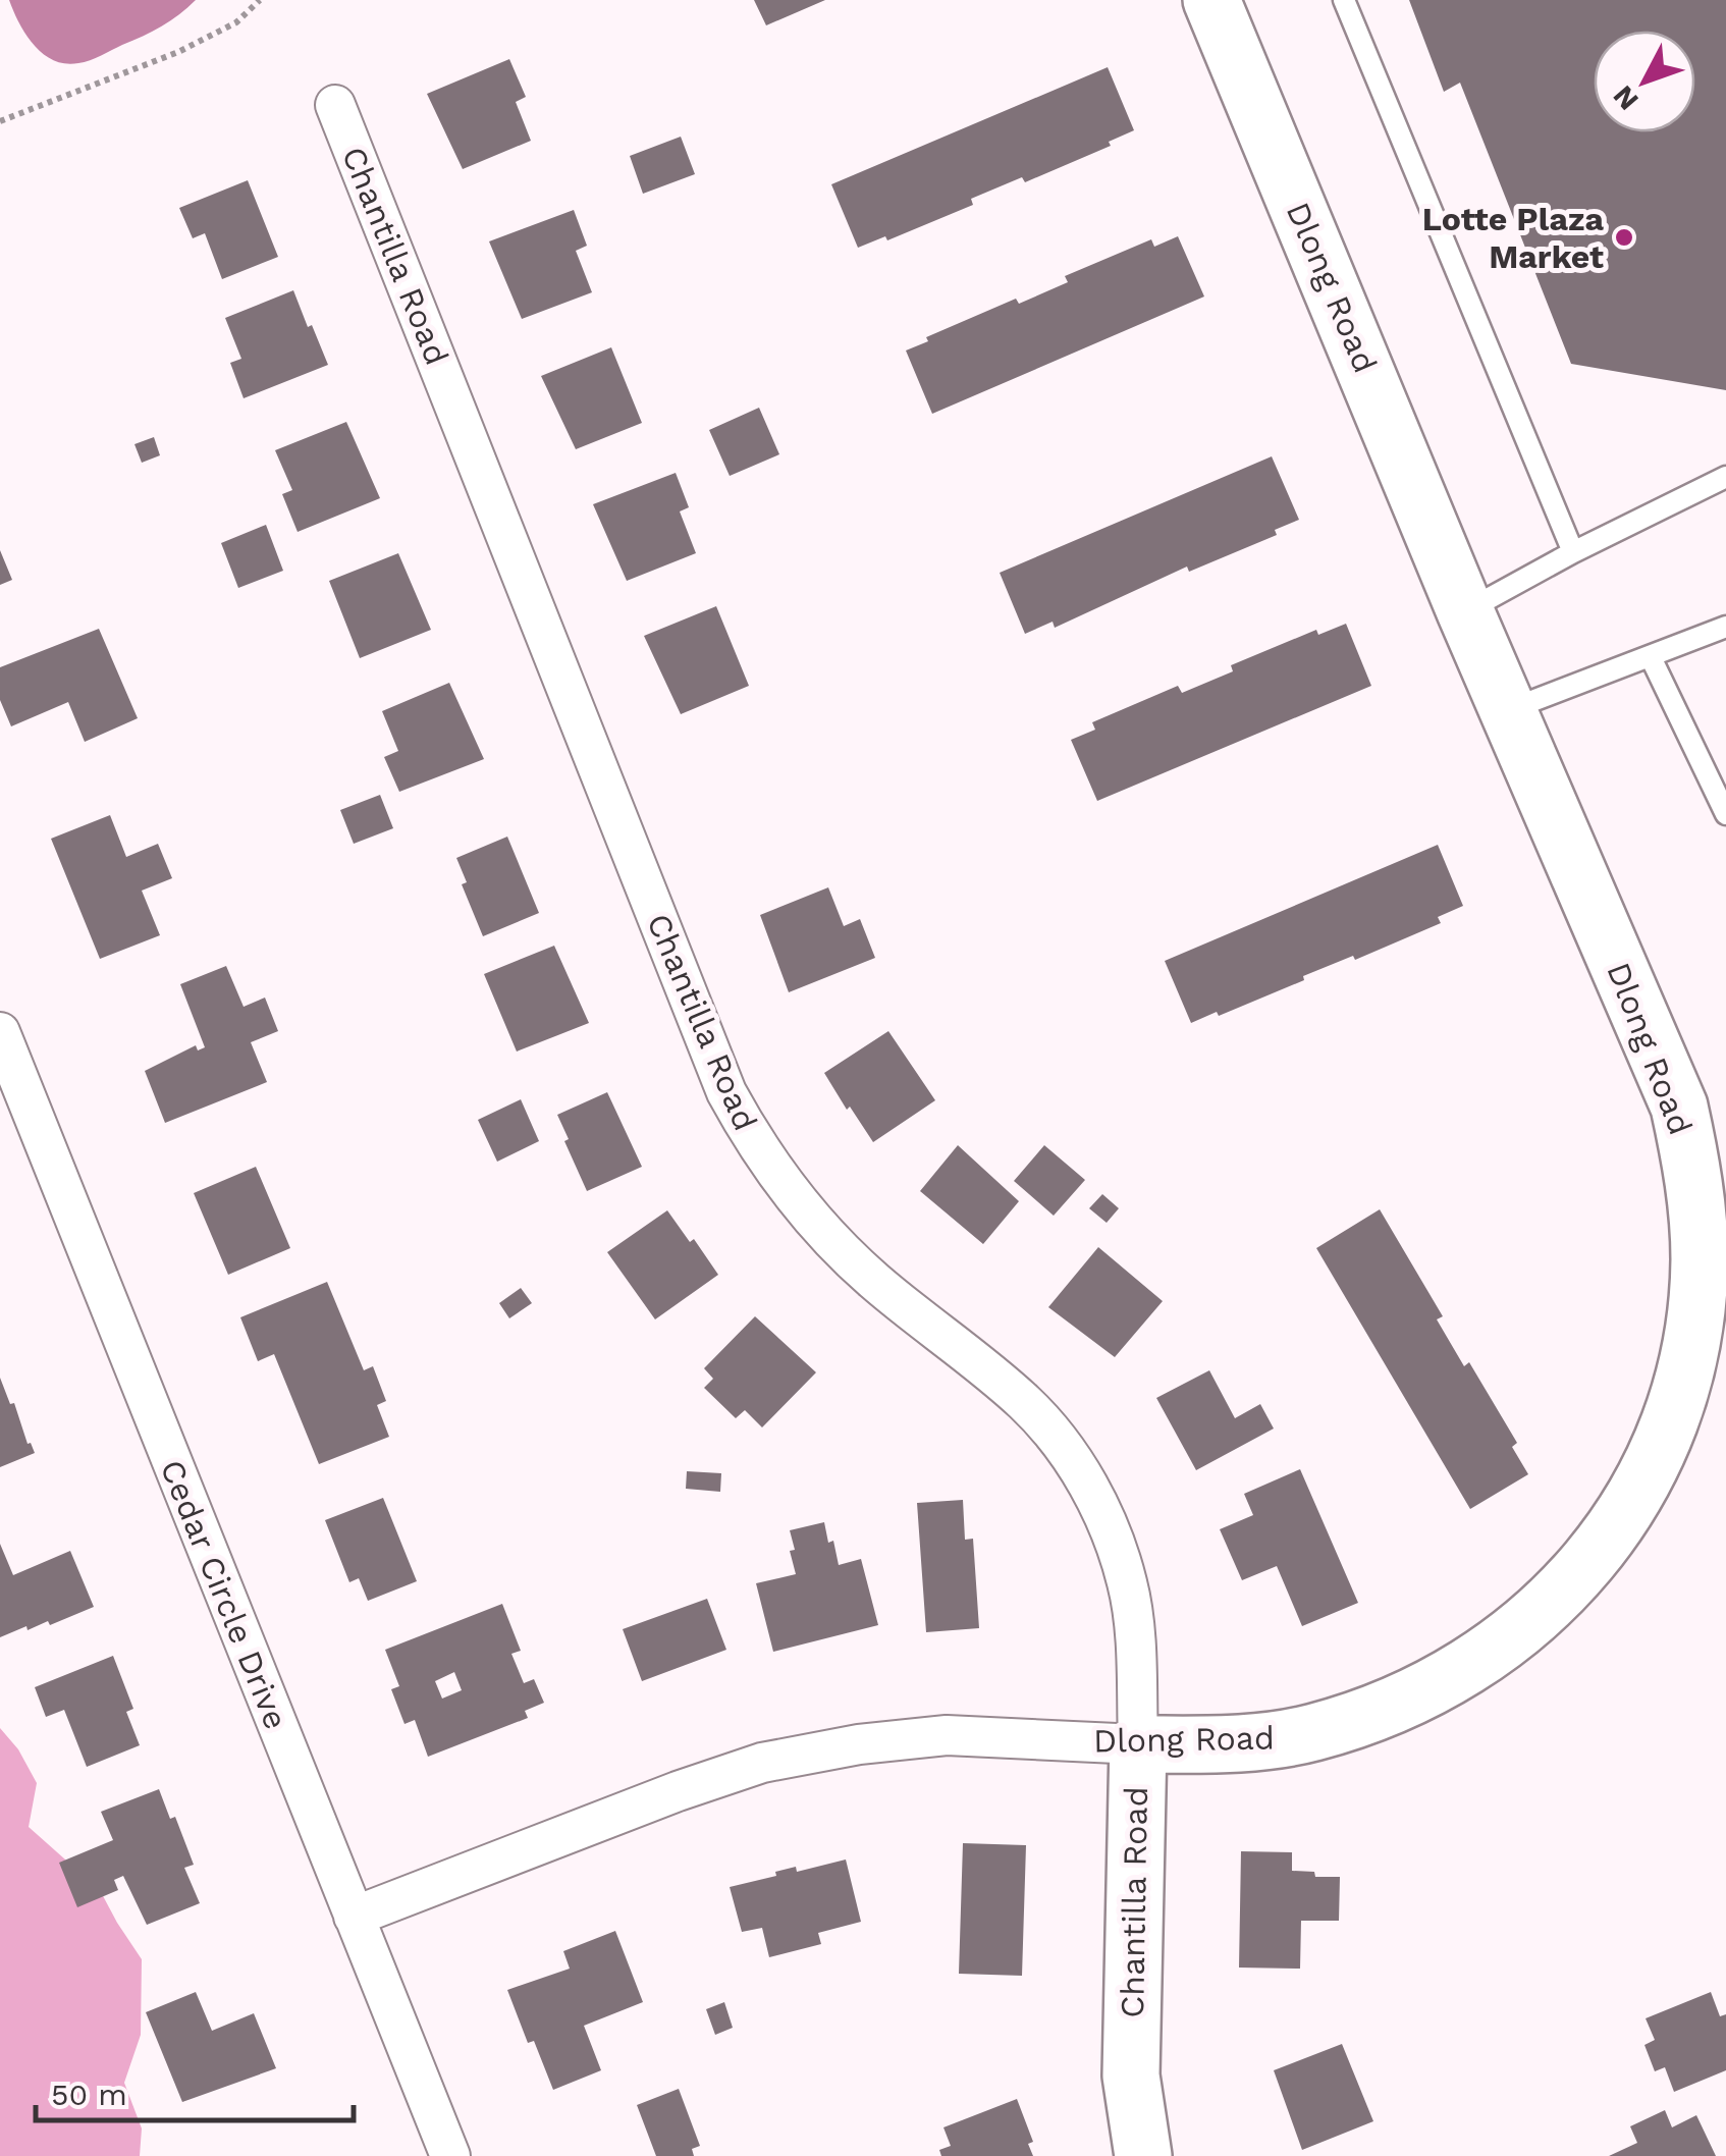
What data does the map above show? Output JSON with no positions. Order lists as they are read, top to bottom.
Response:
{
  "streets": {
    "street": ["Chantilla Road", "Dlong Road", "Cedar Circle Drive"]
  },
  "crossings": [
    ["Chantilla Road", "Dlong Road"],
    ["Dlong Road", "Cedar Circle Drive"]
  ],
  "places": ["Lotte Plaza Market"],
  "scale_bar": "50 m",
  "north": "bottom left"
}
